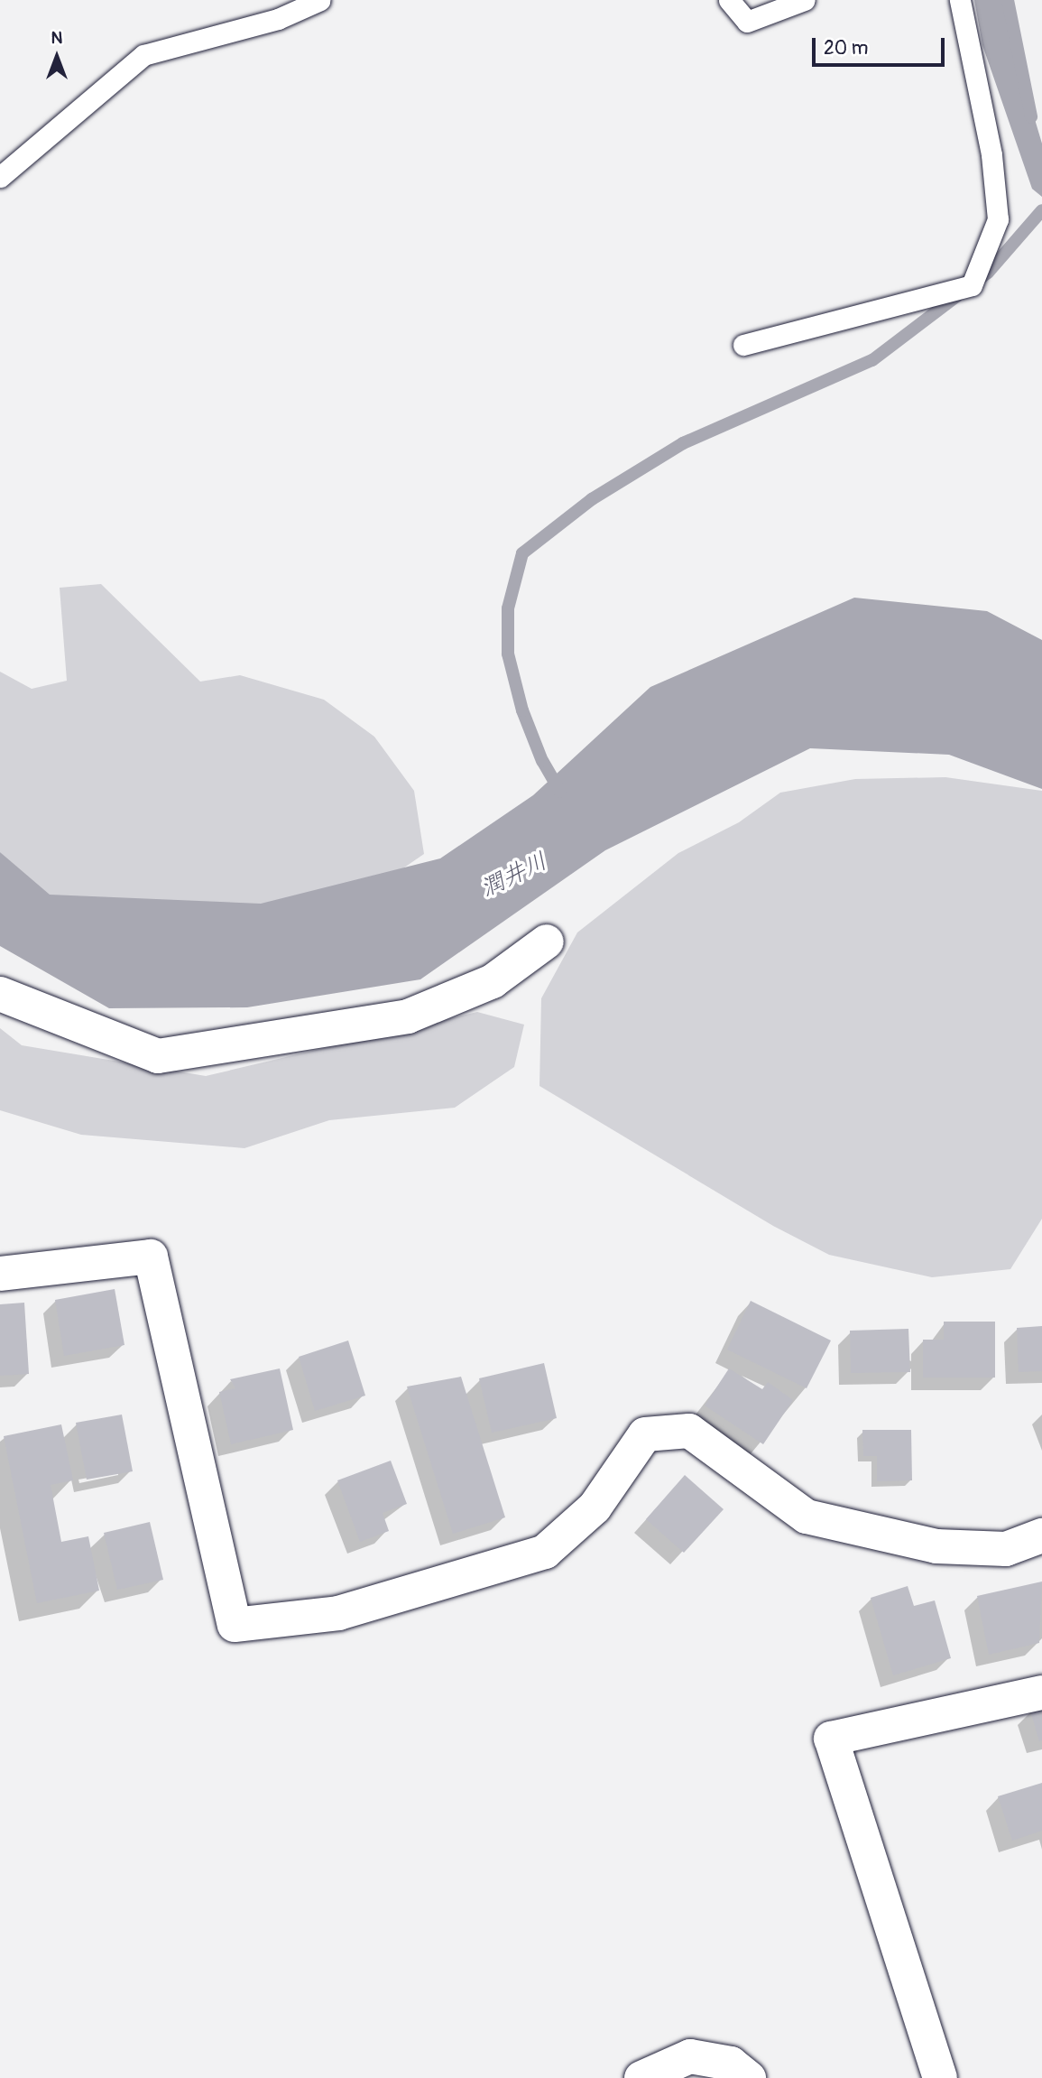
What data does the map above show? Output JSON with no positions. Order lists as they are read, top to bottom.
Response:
{
  "water": ["潤井川"],
  "scale_bar": "20 m",
  "north": "top"
}
